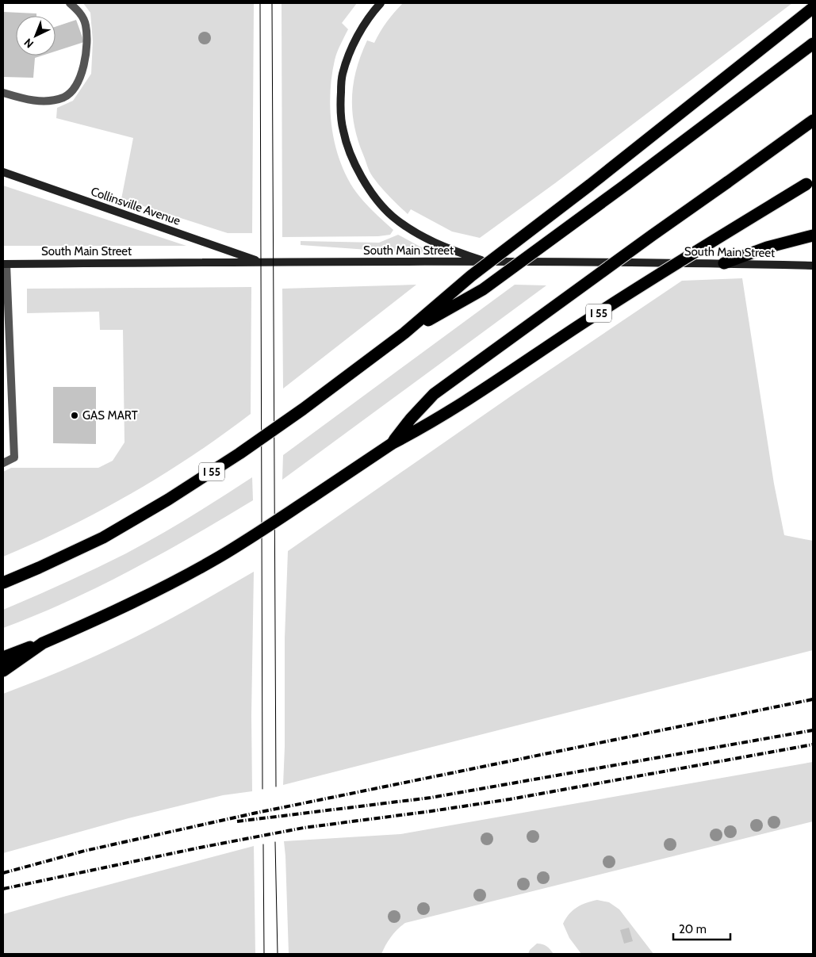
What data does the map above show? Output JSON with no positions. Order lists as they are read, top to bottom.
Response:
{
  "streets": {
    "highway": ["I 55"],
    "main road": ["Collinsville Avenue", "South Main Street"]
  },
  "crossings": [
    ["Collinsville Avenue", "South Main Street"]
  ],
  "places": ["GAS MART"],
  "scale_bar": "20 m",
  "north": "bottom left"
}
